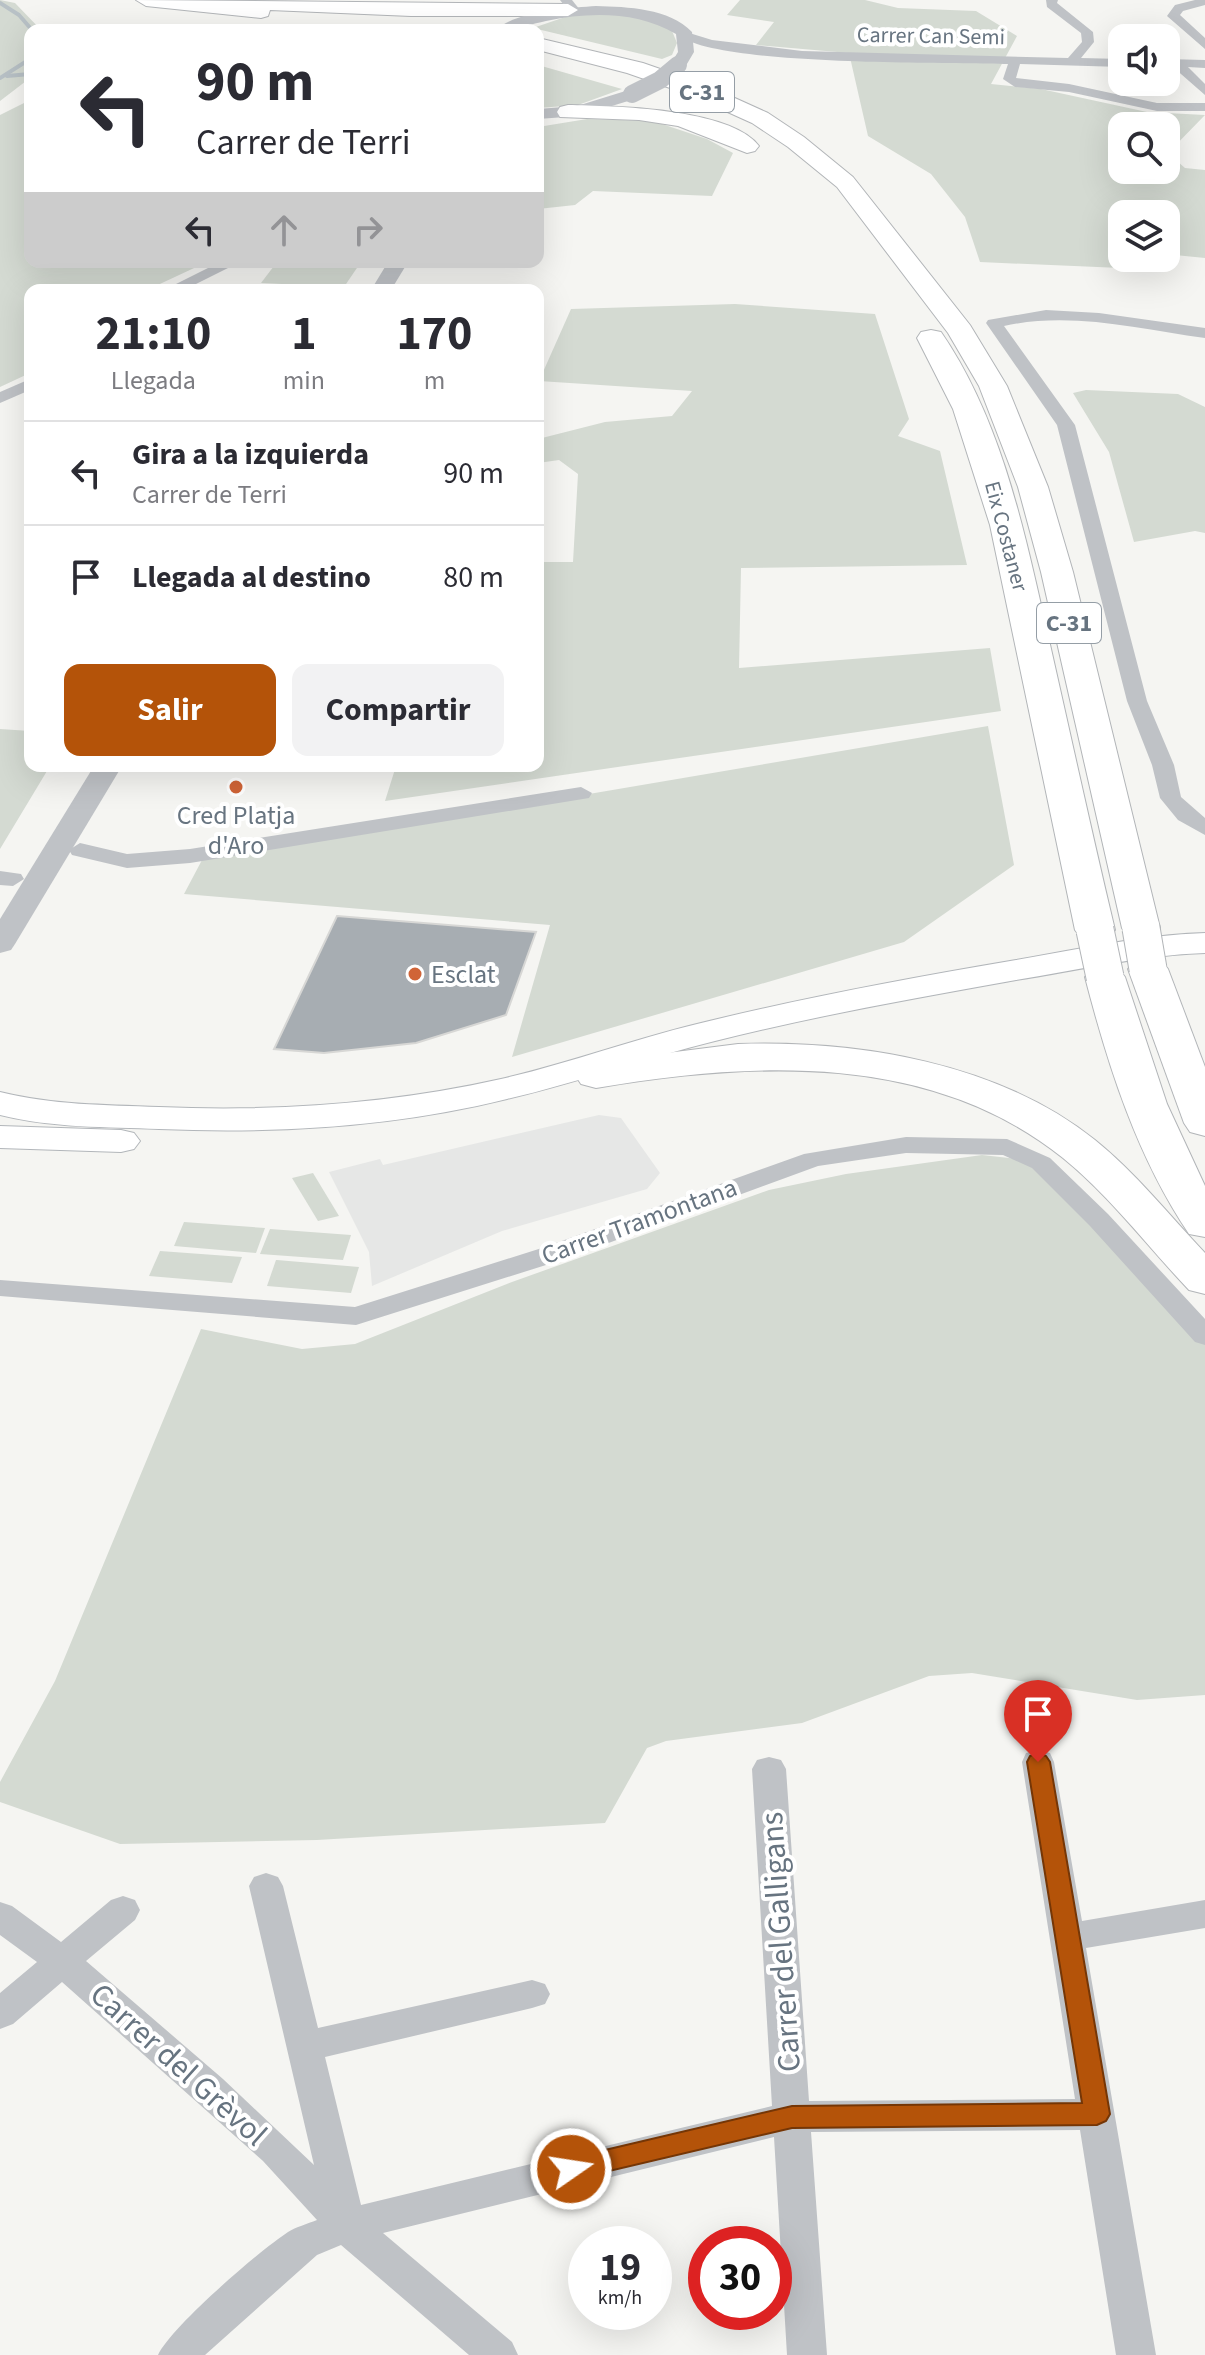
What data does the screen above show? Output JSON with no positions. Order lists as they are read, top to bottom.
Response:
{
  "streets": {
    "highway": ["C-31", "Eix Costaner"],
    "street": [
      "Carrer Can Semi",
      "Carrer Tramontana",
      "Carrer del Galligans",
      "Carrer del Grèvol"
    ]
  },
  "crossings": [
    ["Carrer Can Semi", "C-31"],
    ["C-31", "Eix Costaner"]
  ],
  "places": ["Cred Platja d'Aro", "Esclat"],
  "page": {
    "turn": ["90 m", "Carrer de Terri"],
    "eta": [
      "21:10",
      "Llegada",
      "1",
      "min",
      "170",
      "m"
    ],
    "list": [
      {
        "name": "Gira a la izquierda",
        "note": "Carrer de Terri",
        "value": "90 m"
      },
      {
        "name": "Llegada al destino",
        "value": "80 m"
      }
    ],
    "buttons": ["Salir", "Compartir"],
    "speed": "19 km/h",
    "limit": "30"
  }
}
